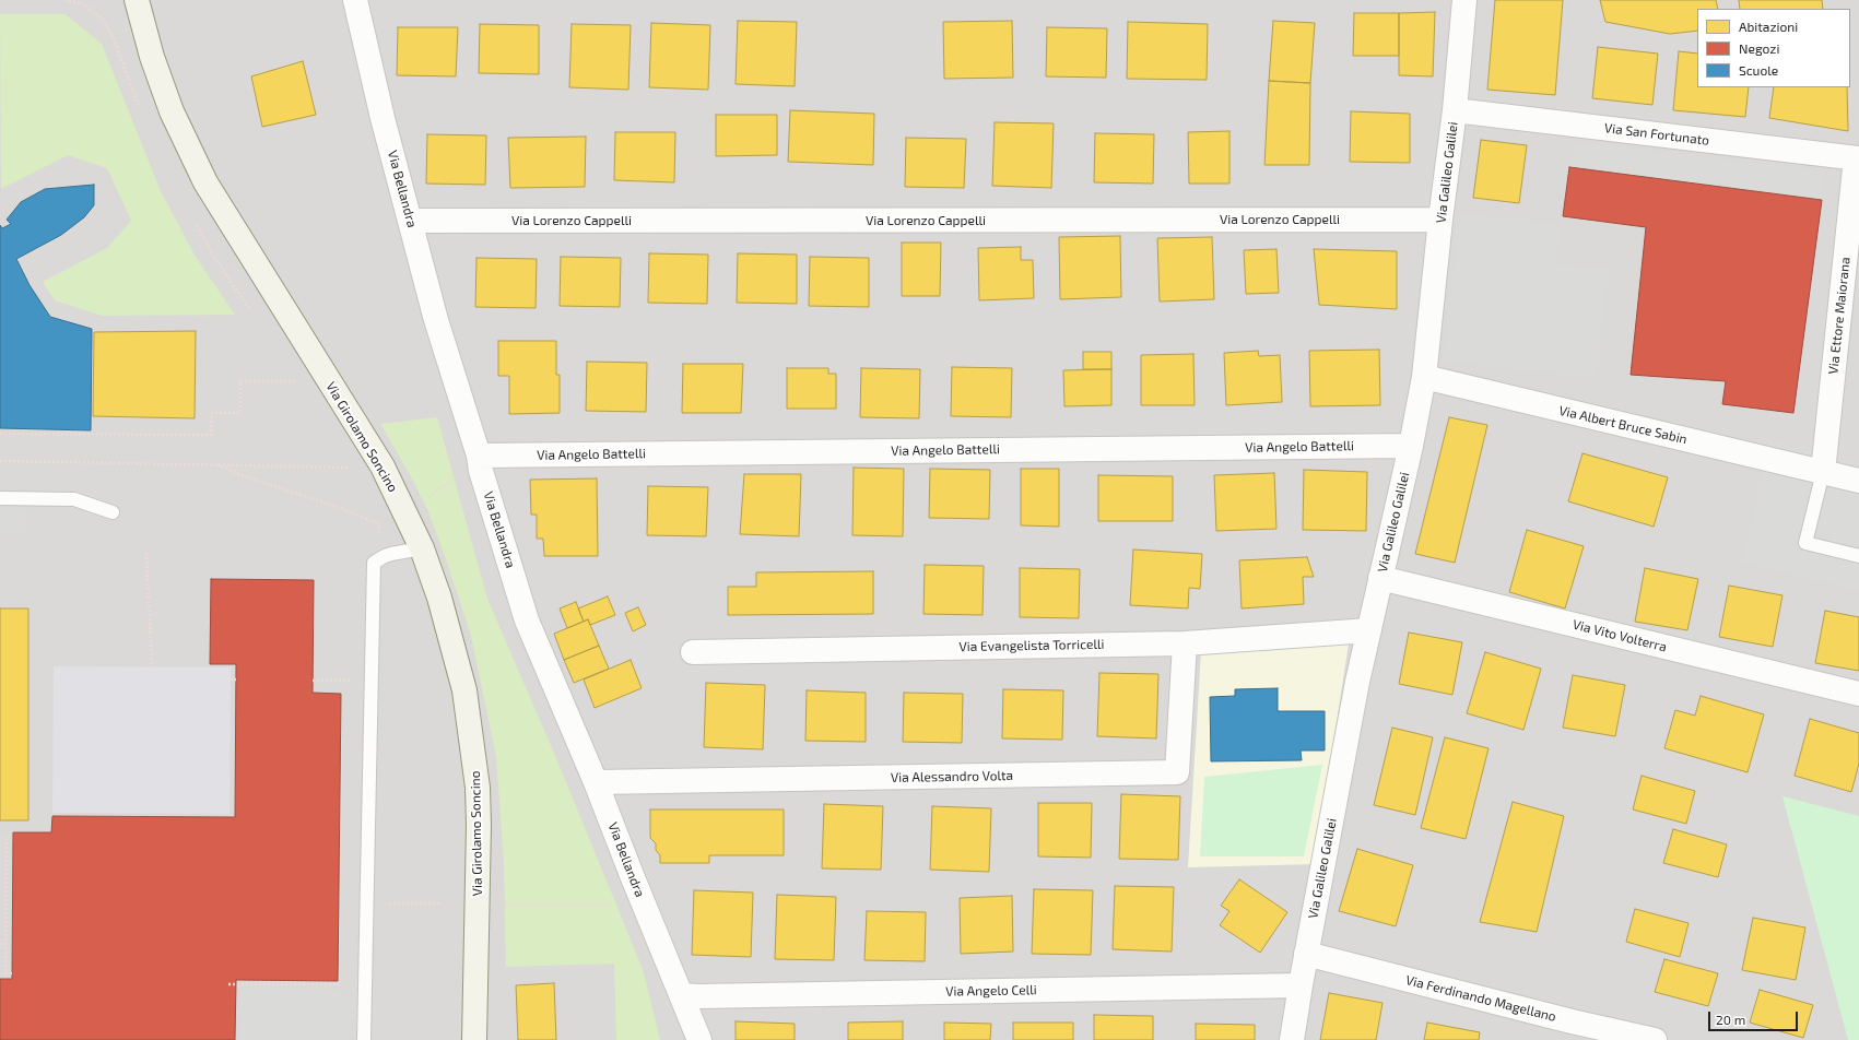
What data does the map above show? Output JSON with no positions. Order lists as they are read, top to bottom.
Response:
{
  "streets": {
    "main road": ["Via Girolamo Soncino"],
    "street": [
      "Via San Fortunato",
      "Via Galileo Galilei",
      "Via Bellandra",
      "Via Lorenzo Cappelli",
      "Via Ettore Maiorana",
      "Via Albert Bruce Sabin",
      "Via Angelo Battelli",
      "Via Vito Volterra",
      "Via Evangelista Torricelli",
      "Via Alessandro Volta",
      "Via Angelo Celli",
      "Via Ferdinando Magellano"
    ]
  },
  "crossings": [
    ["Via San Fortunato", "Via Galileo Galilei"],
    ["Via San Fortunato", "Via Ettore Maiorana"],
    ["Via Galileo Galilei", "Via Lorenzo Cappelli"],
    ["Via Galileo Galilei", "Via Albert Bruce Sabin"],
    ["Via Galileo Galilei", "Via Angelo Battelli"],
    ["Via Galileo Galilei", "Via Vito Volterra"],
    ["Via Galileo Galilei", "Via Evangelista Torricelli"],
    ["Via Galileo Galilei", "Via Angelo Celli"],
    ["Via Galileo Galilei", "Via Ferdinando Magellano"],
    ["Via Bellandra", "Via Lorenzo Cappelli"],
    ["Via Bellandra", "Via Angelo Battelli"],
    ["Via Bellandra", "Via Alessandro Volta"],
    ["Via Bellandra", "Via Angelo Celli"],
    ["Via Ettore Maiorana", "Via Albert Bruce Sabin"],
    ["Via Evangelista Torricelli", "Via Alessandro Volta"]
  ],
  "legend": ["Abitazioni", "Negozi", "Scuole"],
  "scale_bar": "20 m"
}
